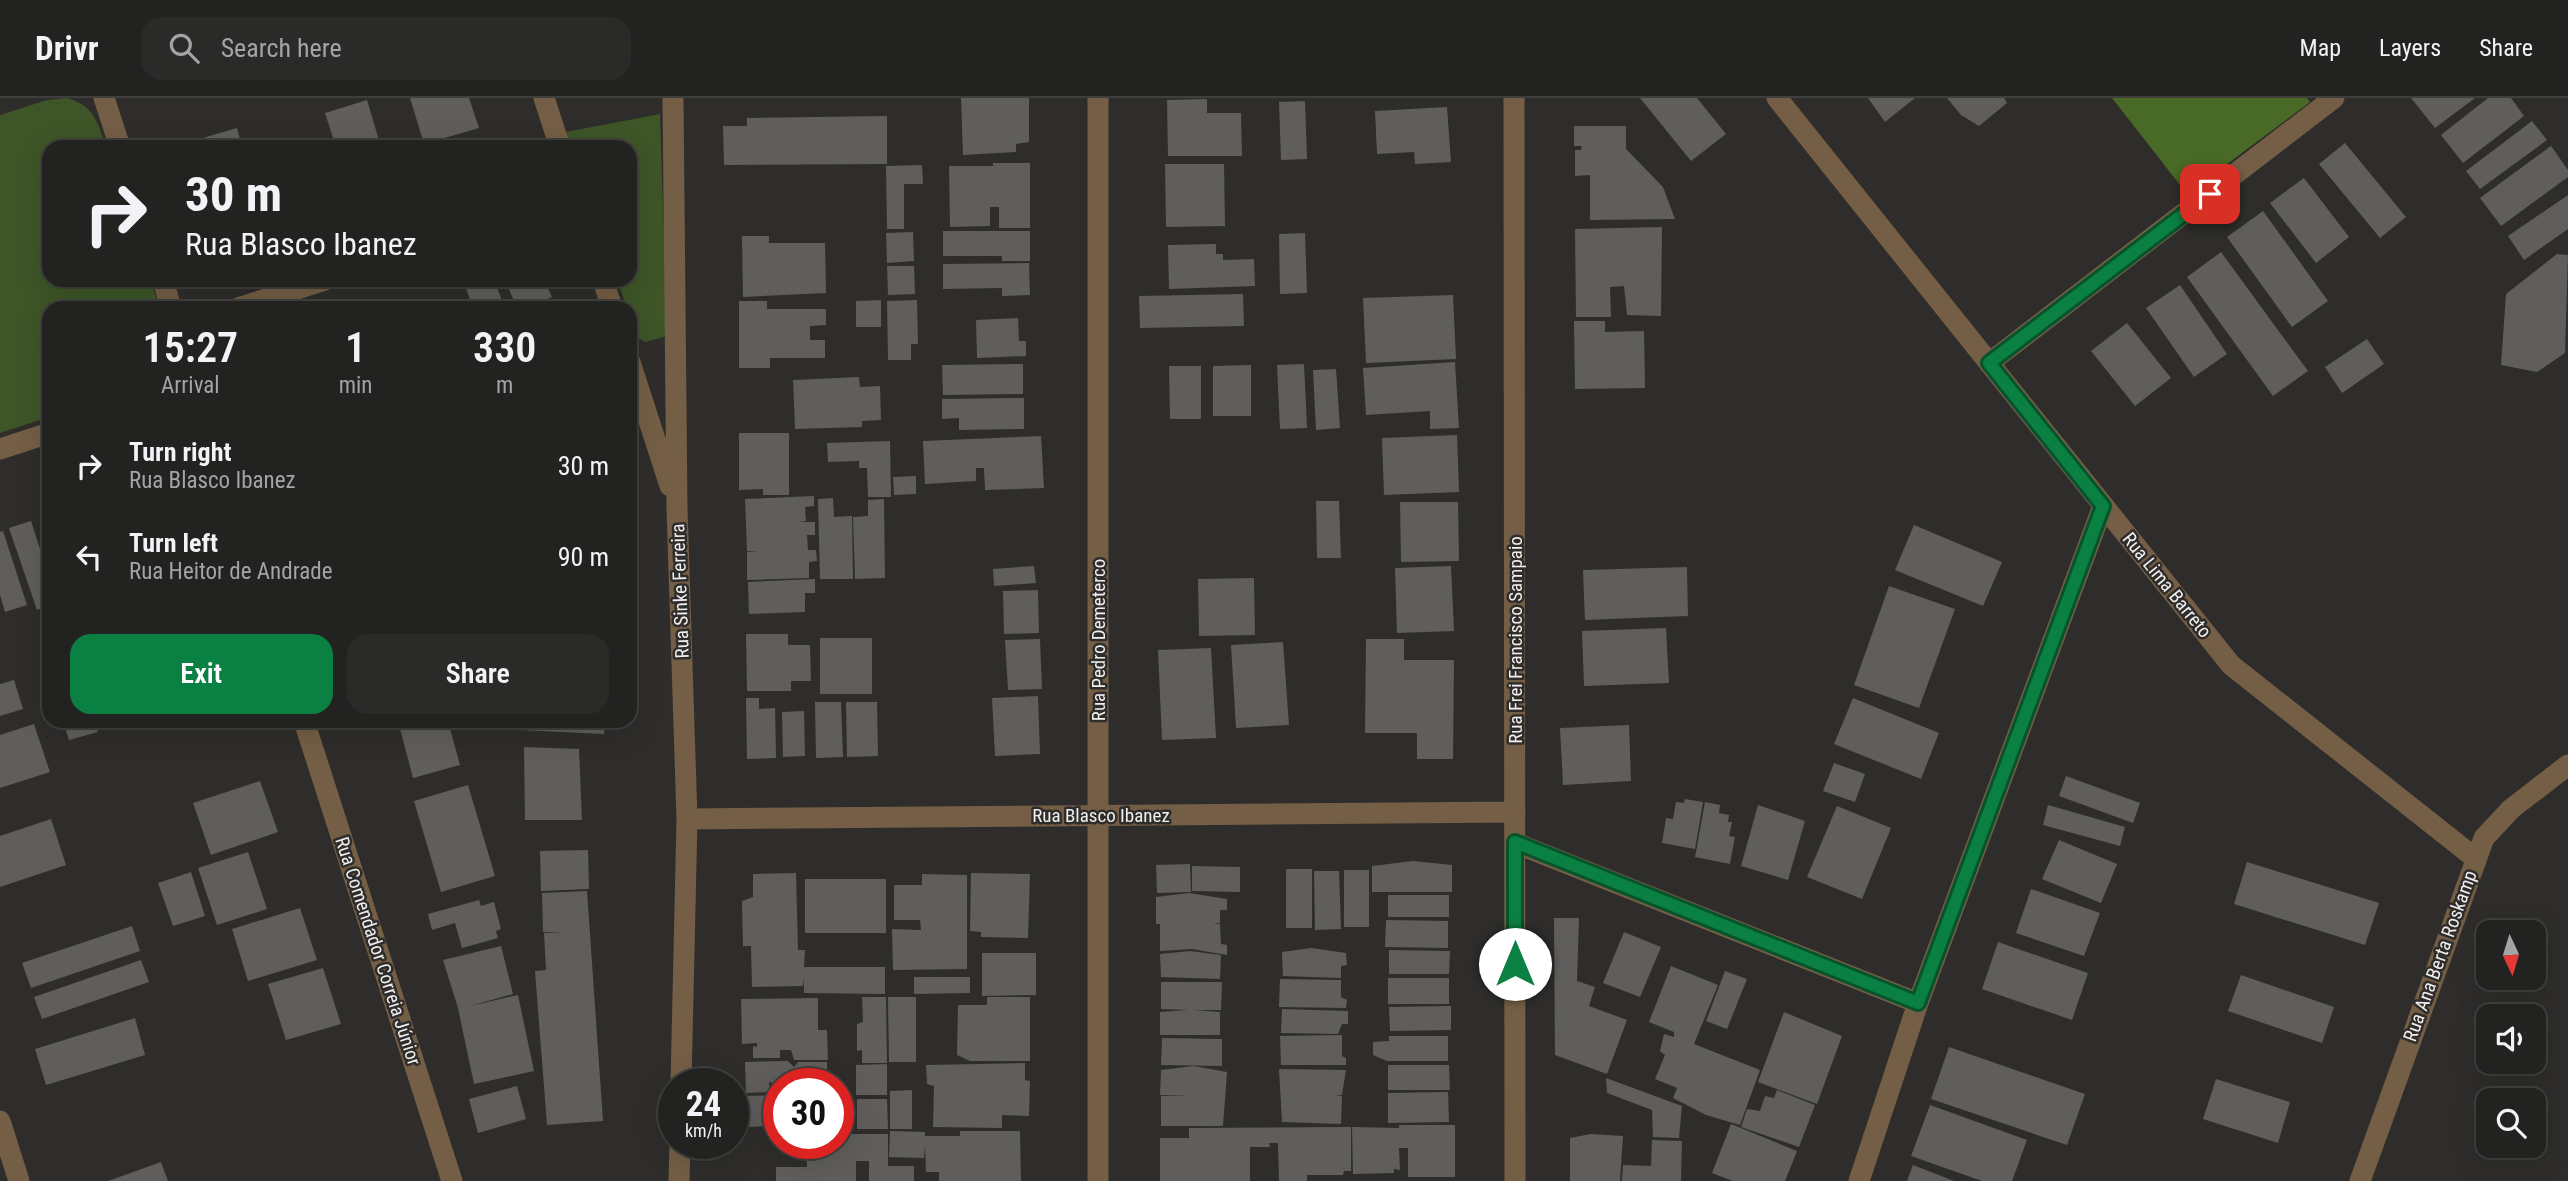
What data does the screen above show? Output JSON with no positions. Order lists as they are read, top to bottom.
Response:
{
  "streets": {
    "street": [
      "Rua Lima Barreto",
      "Rua Sinke Ferreira",
      "Rua Pedro Demeterco",
      "Rua Frei Francisco Sampaio",
      "Rua Blasco Ibanez",
      "Rua Comendador Correia Júnior",
      "Rua Ana Berta Roskamp"
    ]
  },
  "crossings": [
    ["Rua Lima Barreto", "Rua Ana Berta Roskamp"],
    ["Rua Sinke Ferreira", "Rua Blasco Ibanez"],
    ["Rua Pedro Demeterco", "Rua Blasco Ibanez"],
    ["Rua Frei Francisco Sampaio", "Rua Blasco Ibanez"]
  ],
  "north": "bottom",
  "page": {
    "header": "Drivr",
    "search": "Search here",
    "nav": ["Map", "Layers", "Share"],
    "turn": ["30 m", "Rua Blasco Ibanez"],
    "eta": [
      "15:27",
      "Arrival",
      "1",
      "min",
      "330",
      "m"
    ],
    "list": [
      {
        "name": "Turn right",
        "note": "Rua Blasco Ibanez",
        "value": "30 m"
      },
      {
        "name": "Turn left",
        "note": "Rua Heitor de Andrade",
        "value": "90 m"
      }
    ],
    "buttons": ["Exit", "Share"],
    "speed": "24 km/h",
    "limit": "30"
  }
}
